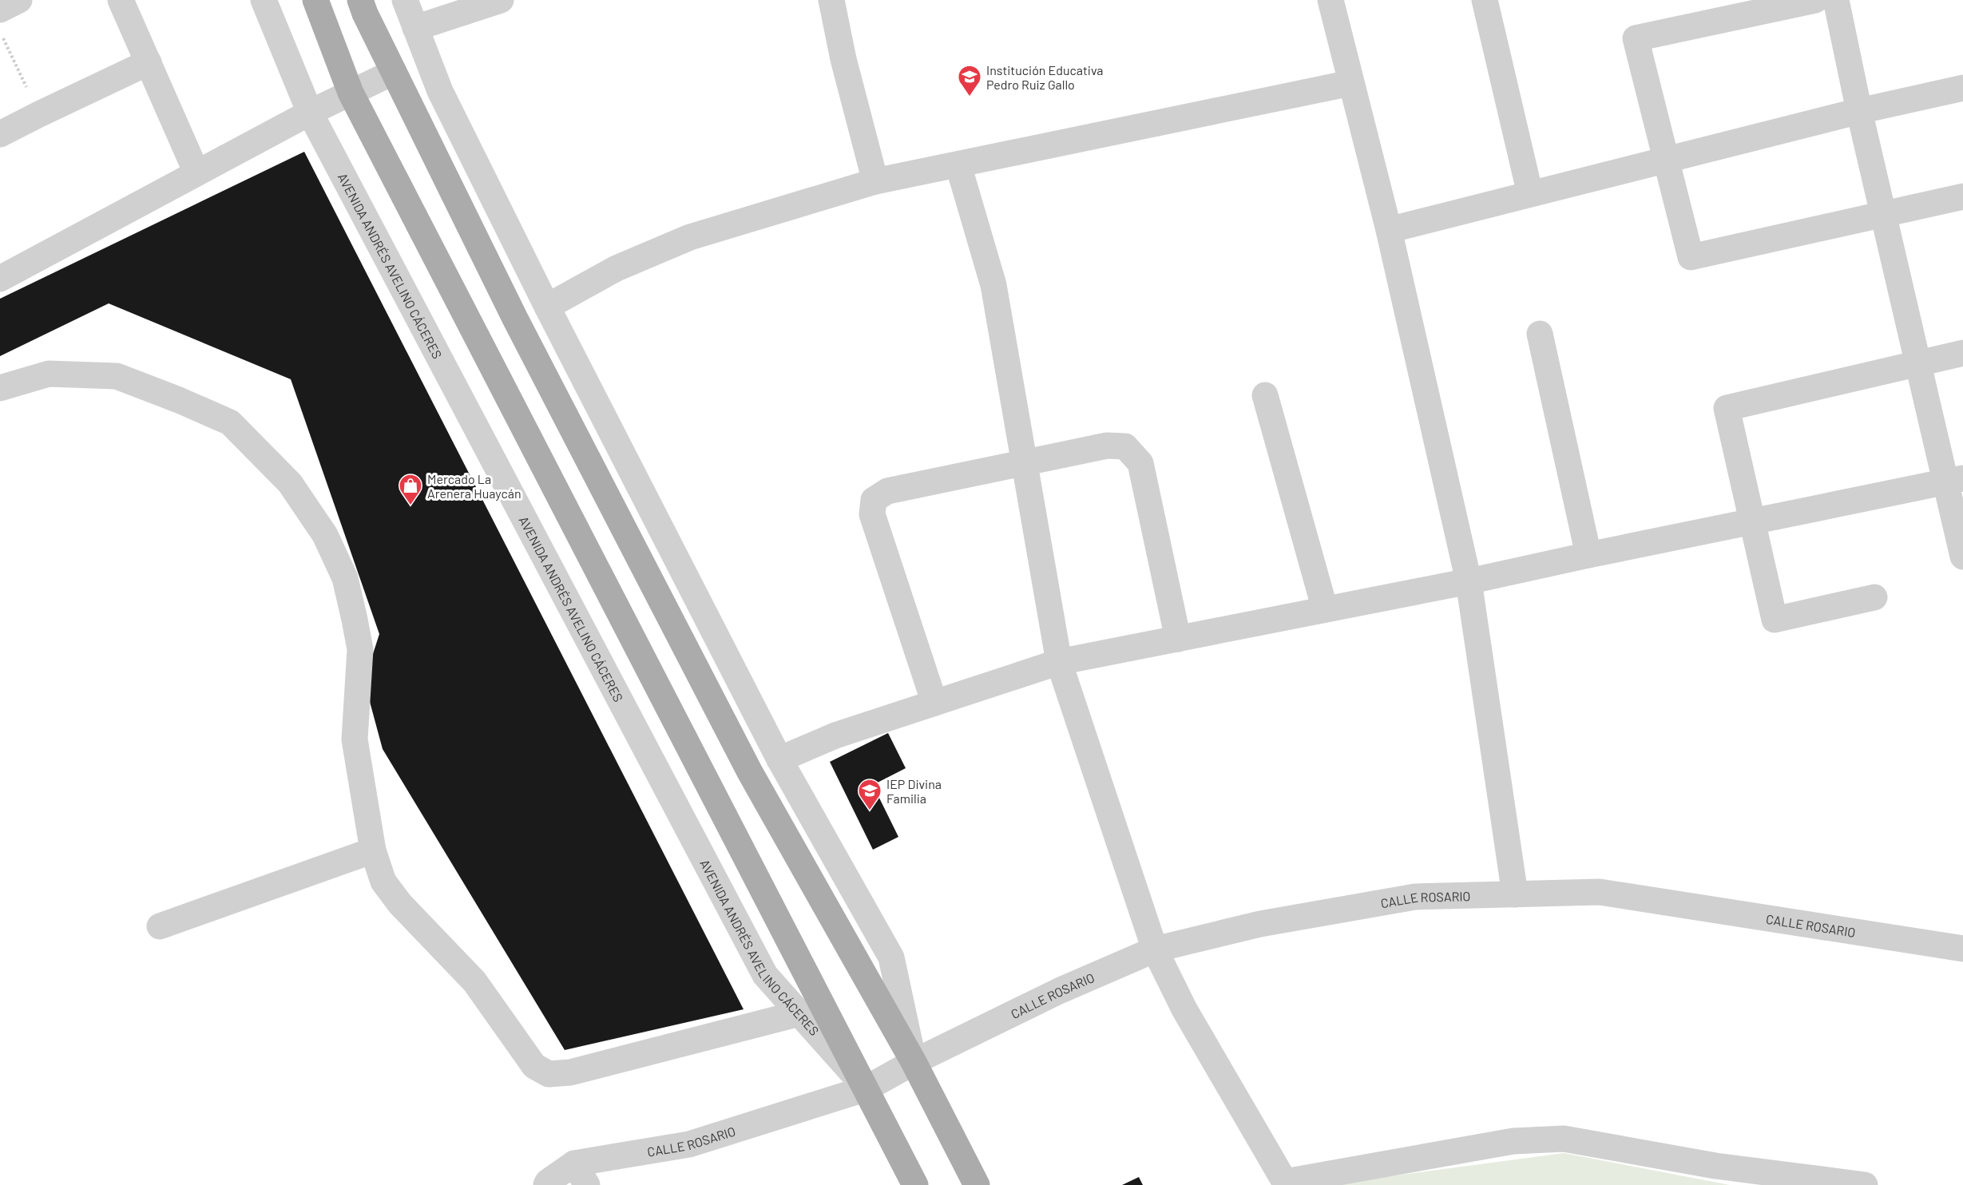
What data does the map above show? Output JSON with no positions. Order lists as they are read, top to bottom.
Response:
{
  "streets": {
    "main road": ["AVENIDA ANDRÉS AVELINO CÁCERES"],
    "street": ["CALLE ROSARIO"]
  },
  "crossings": [
    ["AVENIDA ANDRÉS AVELINO CÁCERES", "CALLE ROSARIO"]
  ],
  "places": {
    "school or university": ["Institución Educativa Pedro Ruiz Gallo", "IEP Divina Familia"],
    "shop": ["Mercado La Arenera Huaycán"]
  }
}
